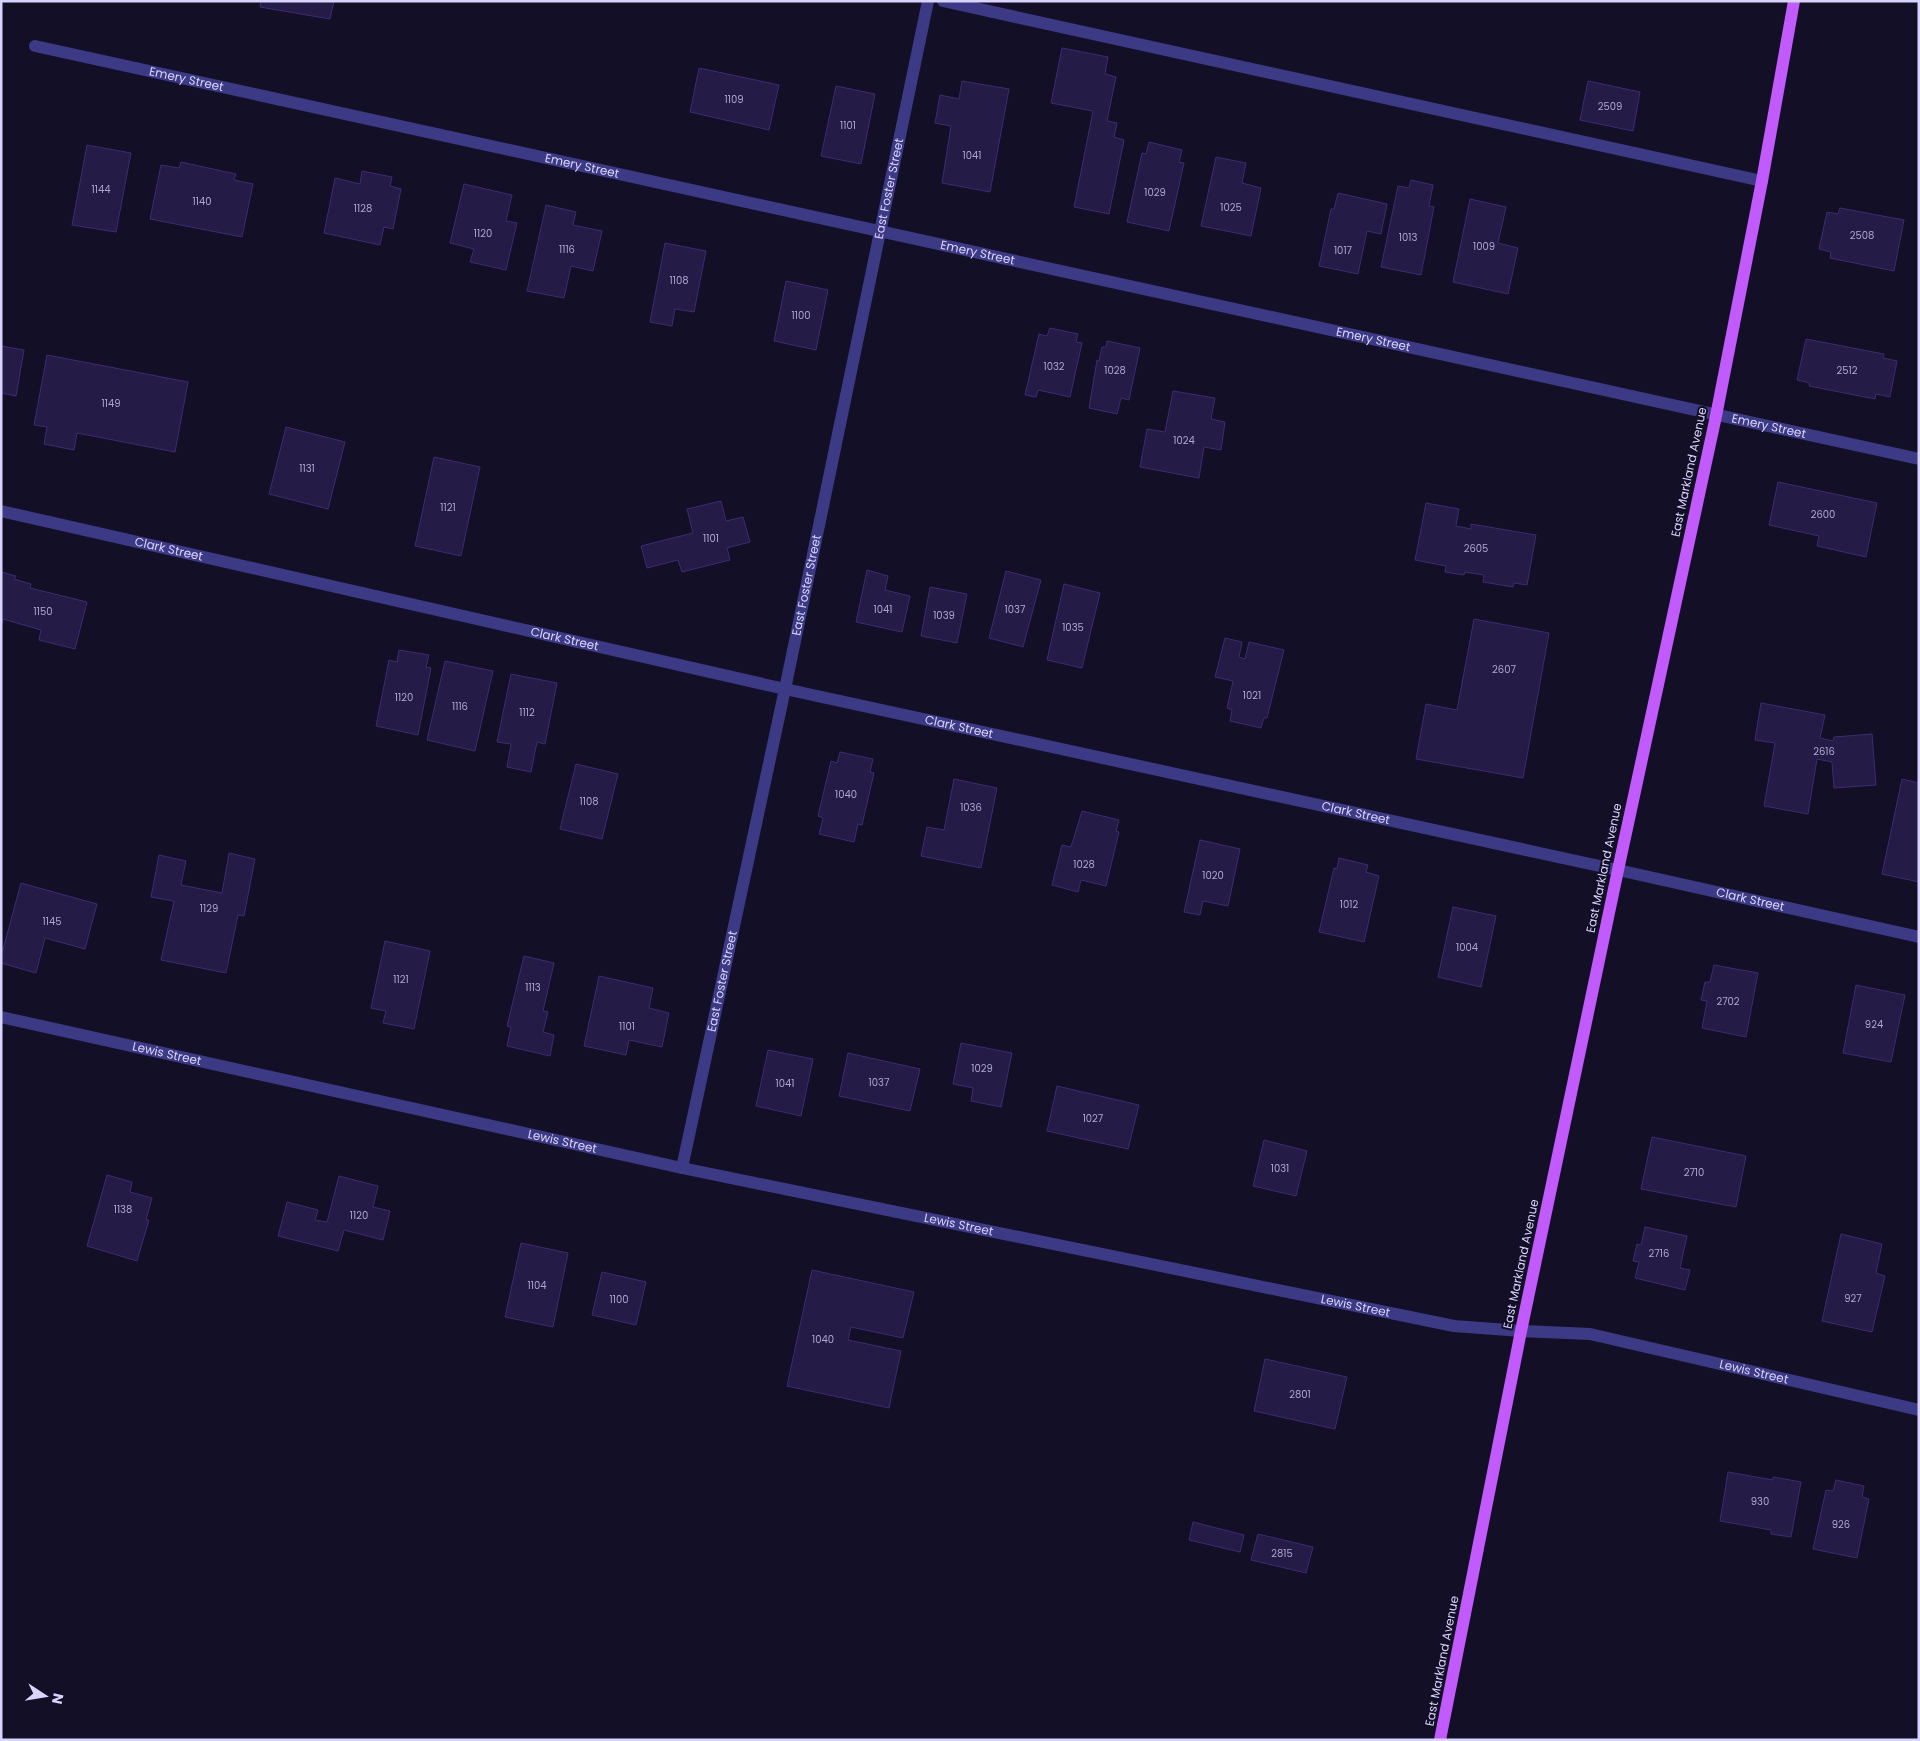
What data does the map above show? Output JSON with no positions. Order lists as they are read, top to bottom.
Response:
{
  "streets": {
    "main road": ["East Markland Avenue"],
    "street": [
      "Emery Street",
      "East Foster Street",
      "Clark Street",
      "Lewis Street"
    ]
  },
  "crossings": [
    ["Emery Street", "East Foster Street"],
    ["Emery Street", "East Markland Avenue"],
    ["East Foster Street", "Clark Street"],
    ["East Foster Street", "Lewis Street"],
    ["East Markland Avenue", "Clark Street"],
    ["East Markland Avenue", "Lewis Street"]
  ],
  "house_numbers": [
    "1109",
    "2509",
    "1101",
    "1041",
    "1144",
    "1029",
    "1140",
    "1025",
    "1128",
    "1120",
    "2508",
    "1013",
    "1009",
    "1116",
    "1017",
    "1108",
    "1100",
    "1032",
    "1028",
    "2512",
    "1149",
    "1024",
    "1131",
    "1121",
    "2600",
    "1101",
    "2605",
    "1041",
    "1037",
    "1150",
    "1039",
    "1035",
    "2607",
    "1021",
    "1120",
    "1116",
    "1112",
    "2616",
    "1040",
    "1108",
    "1036",
    "1028",
    "1020",
    "1012",
    "1129",
    "1145",
    "1004",
    "1121",
    "1113",
    "2702",
    "924",
    "1101",
    "1029",
    "1037",
    "1041",
    "1027",
    "1031",
    "2710",
    "1138",
    "1120",
    "2716",
    "1104",
    "927",
    "1100",
    "1040",
    "2801",
    "930",
    "926",
    "2815"
  ],
  "north": "right"
}
